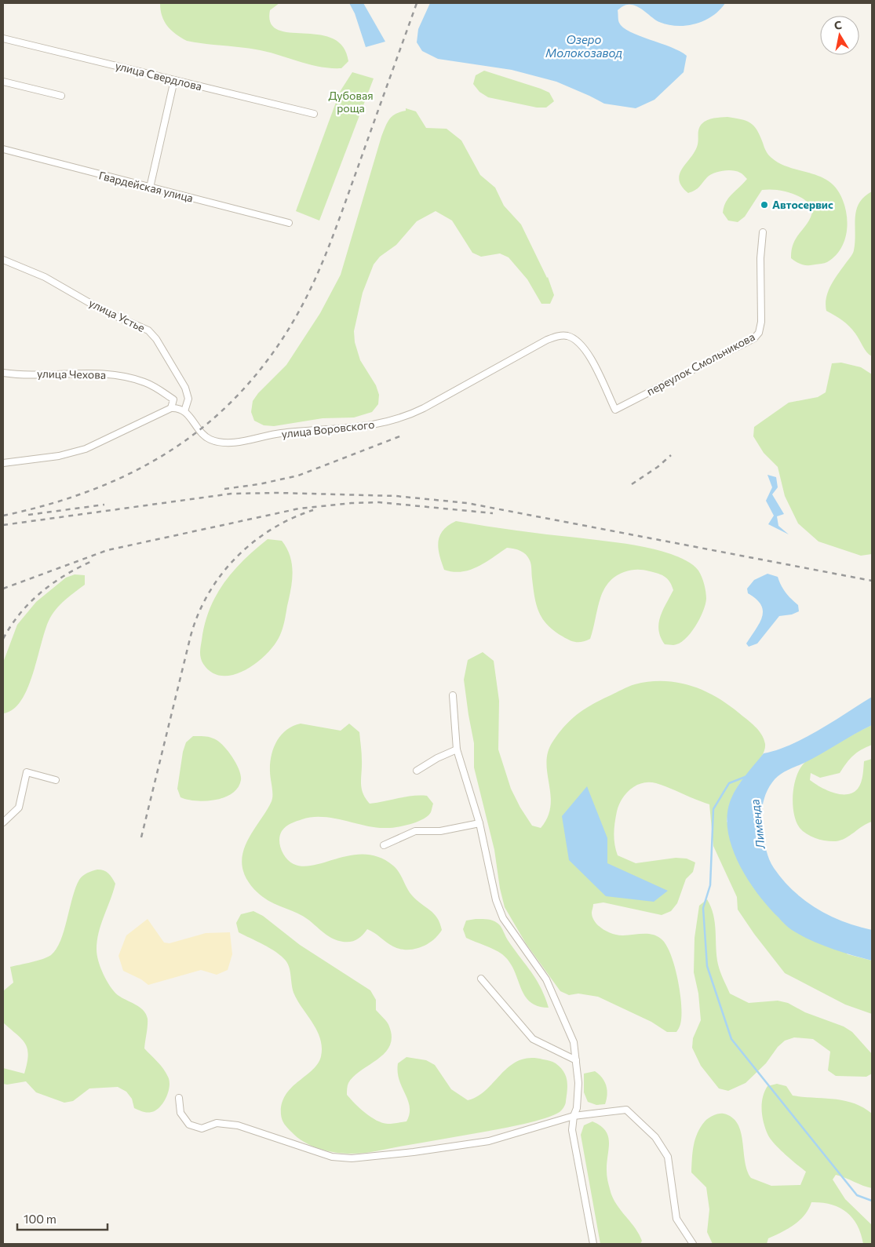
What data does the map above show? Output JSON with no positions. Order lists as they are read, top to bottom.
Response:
{
  "streets": {
    "street": [
      "улица Свердлова",
      "Гвардейская улица",
      "улица Устье",
      "переулок Смольникова",
      "улица Чехова",
      "улица Воровского"
    ]
  },
  "crossings": [
    ["улица Устье", "улица Воровского"],
    ["переулок Смольникова", "улица Воровского"]
  ],
  "water": ["Озеро Молокозавод", "Лименда"],
  "parks": ["Дубовая роща"],
  "places": ["Автосервис"],
  "scale_bar": "100 m",
  "north": "top"
}
